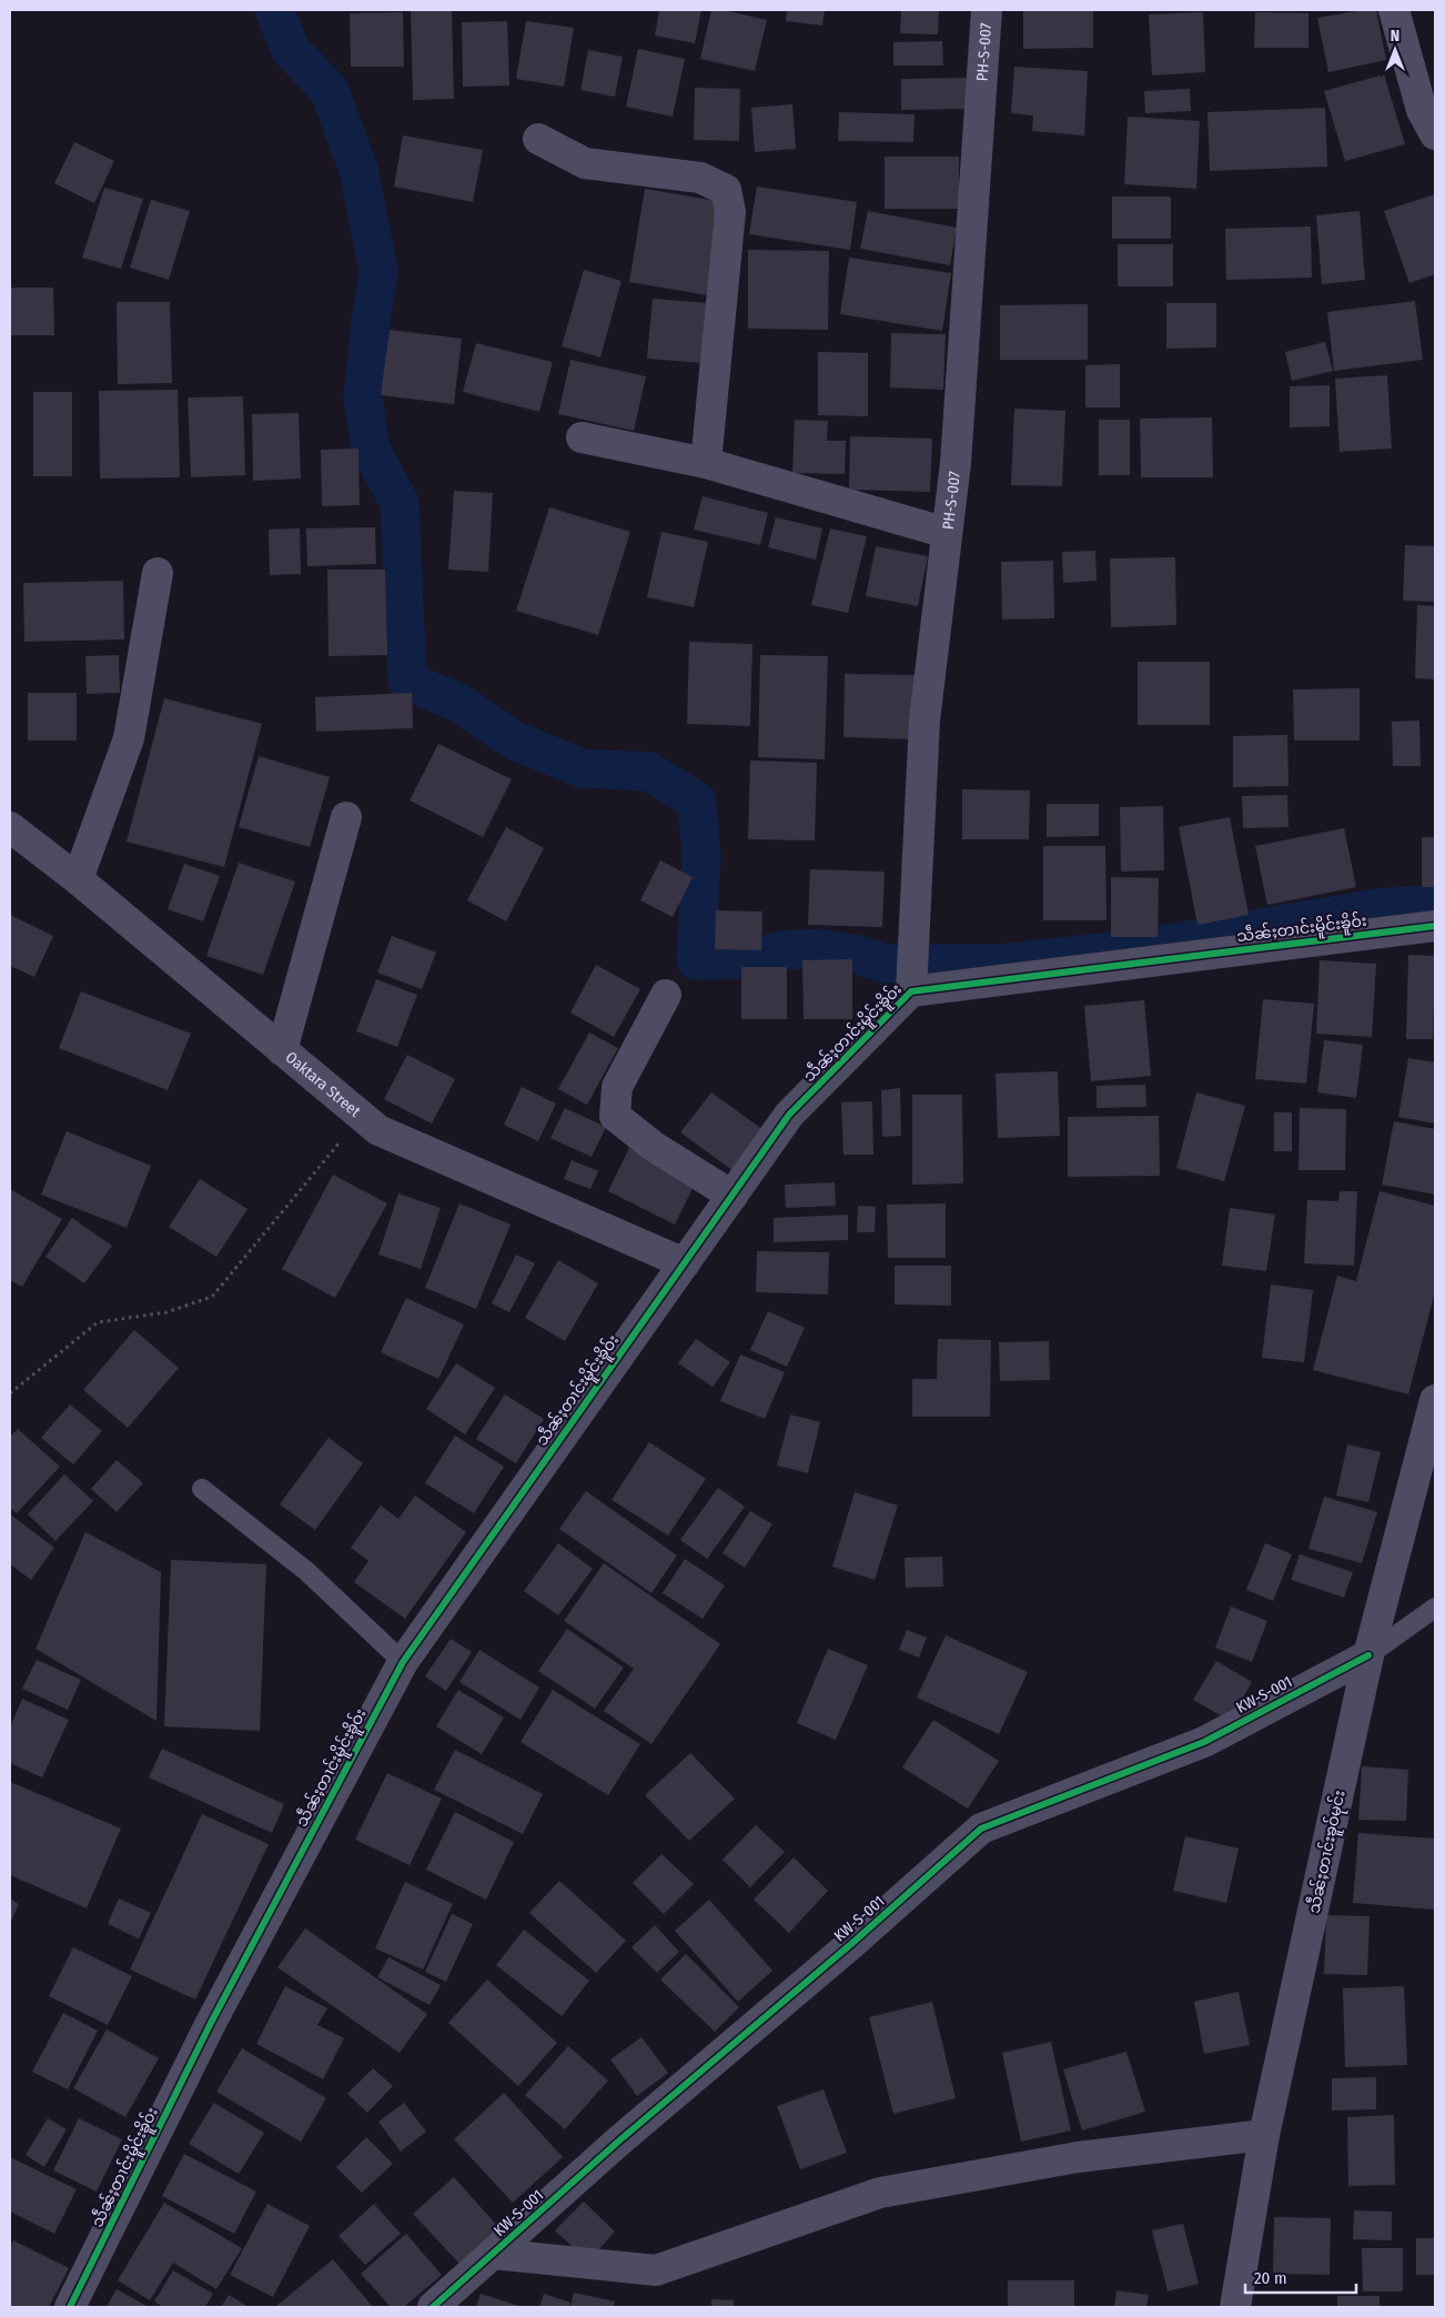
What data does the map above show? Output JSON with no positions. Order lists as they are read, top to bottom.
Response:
{
  "streets": {
    "street": [
      "PH-S-007",
      "သဵၼ်ႈတၢင်းမိူင်းၶိူဝ်း",
      "Oaktara Street",
      "KW-S-001",
      "သဵၼ်ႈတၢင်းၶူဝ်မုင်း"
    ]
  },
  "crossings": [
    ["PH-S-007", "သဵၼ်ႈတၢင်းမိူင်းၶိူဝ်း"],
    ["သဵၼ်ႈတၢင်းမိူင်းၶိူဝ်း", "Oaktara Street"],
    ["KW-S-001", "သဵၼ်ႈတၢင်းၶူဝ်မုင်း"]
  ],
  "scale_bar": "20 m",
  "north": "top"
}
